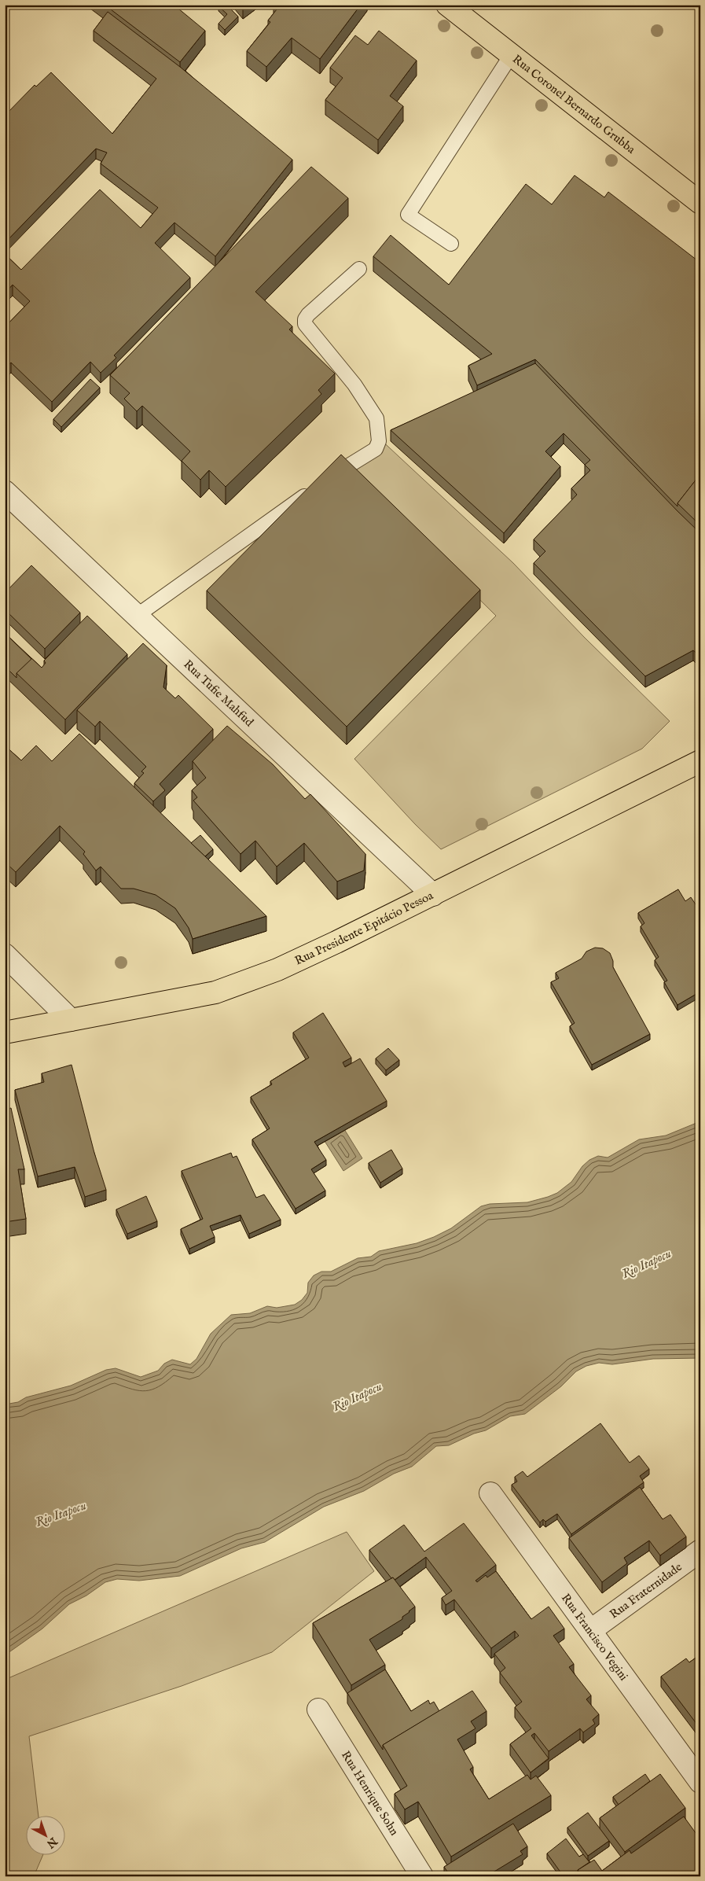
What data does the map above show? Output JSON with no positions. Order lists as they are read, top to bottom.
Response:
{
  "streets": {
    "highway": ["Rua Coronel Bernardo Grubba", "Rua Presidente Epitácio Pessoa"],
    "street": [
      "Rua Tufie Mahfud",
      "Rua Fraternidade",
      "Rua Francisco Vegini",
      "Rua Henrique Sohn"
    ]
  },
  "crossings": [
    ["Rua Tufie Mahfud", "Rua Presidente Epitácio Pessoa"],
    ["Rua Fraternidade", "Rua Francisco Vegini"]
  ],
  "water": ["Rio Itapocu"],
  "north": "bottom right"
}
